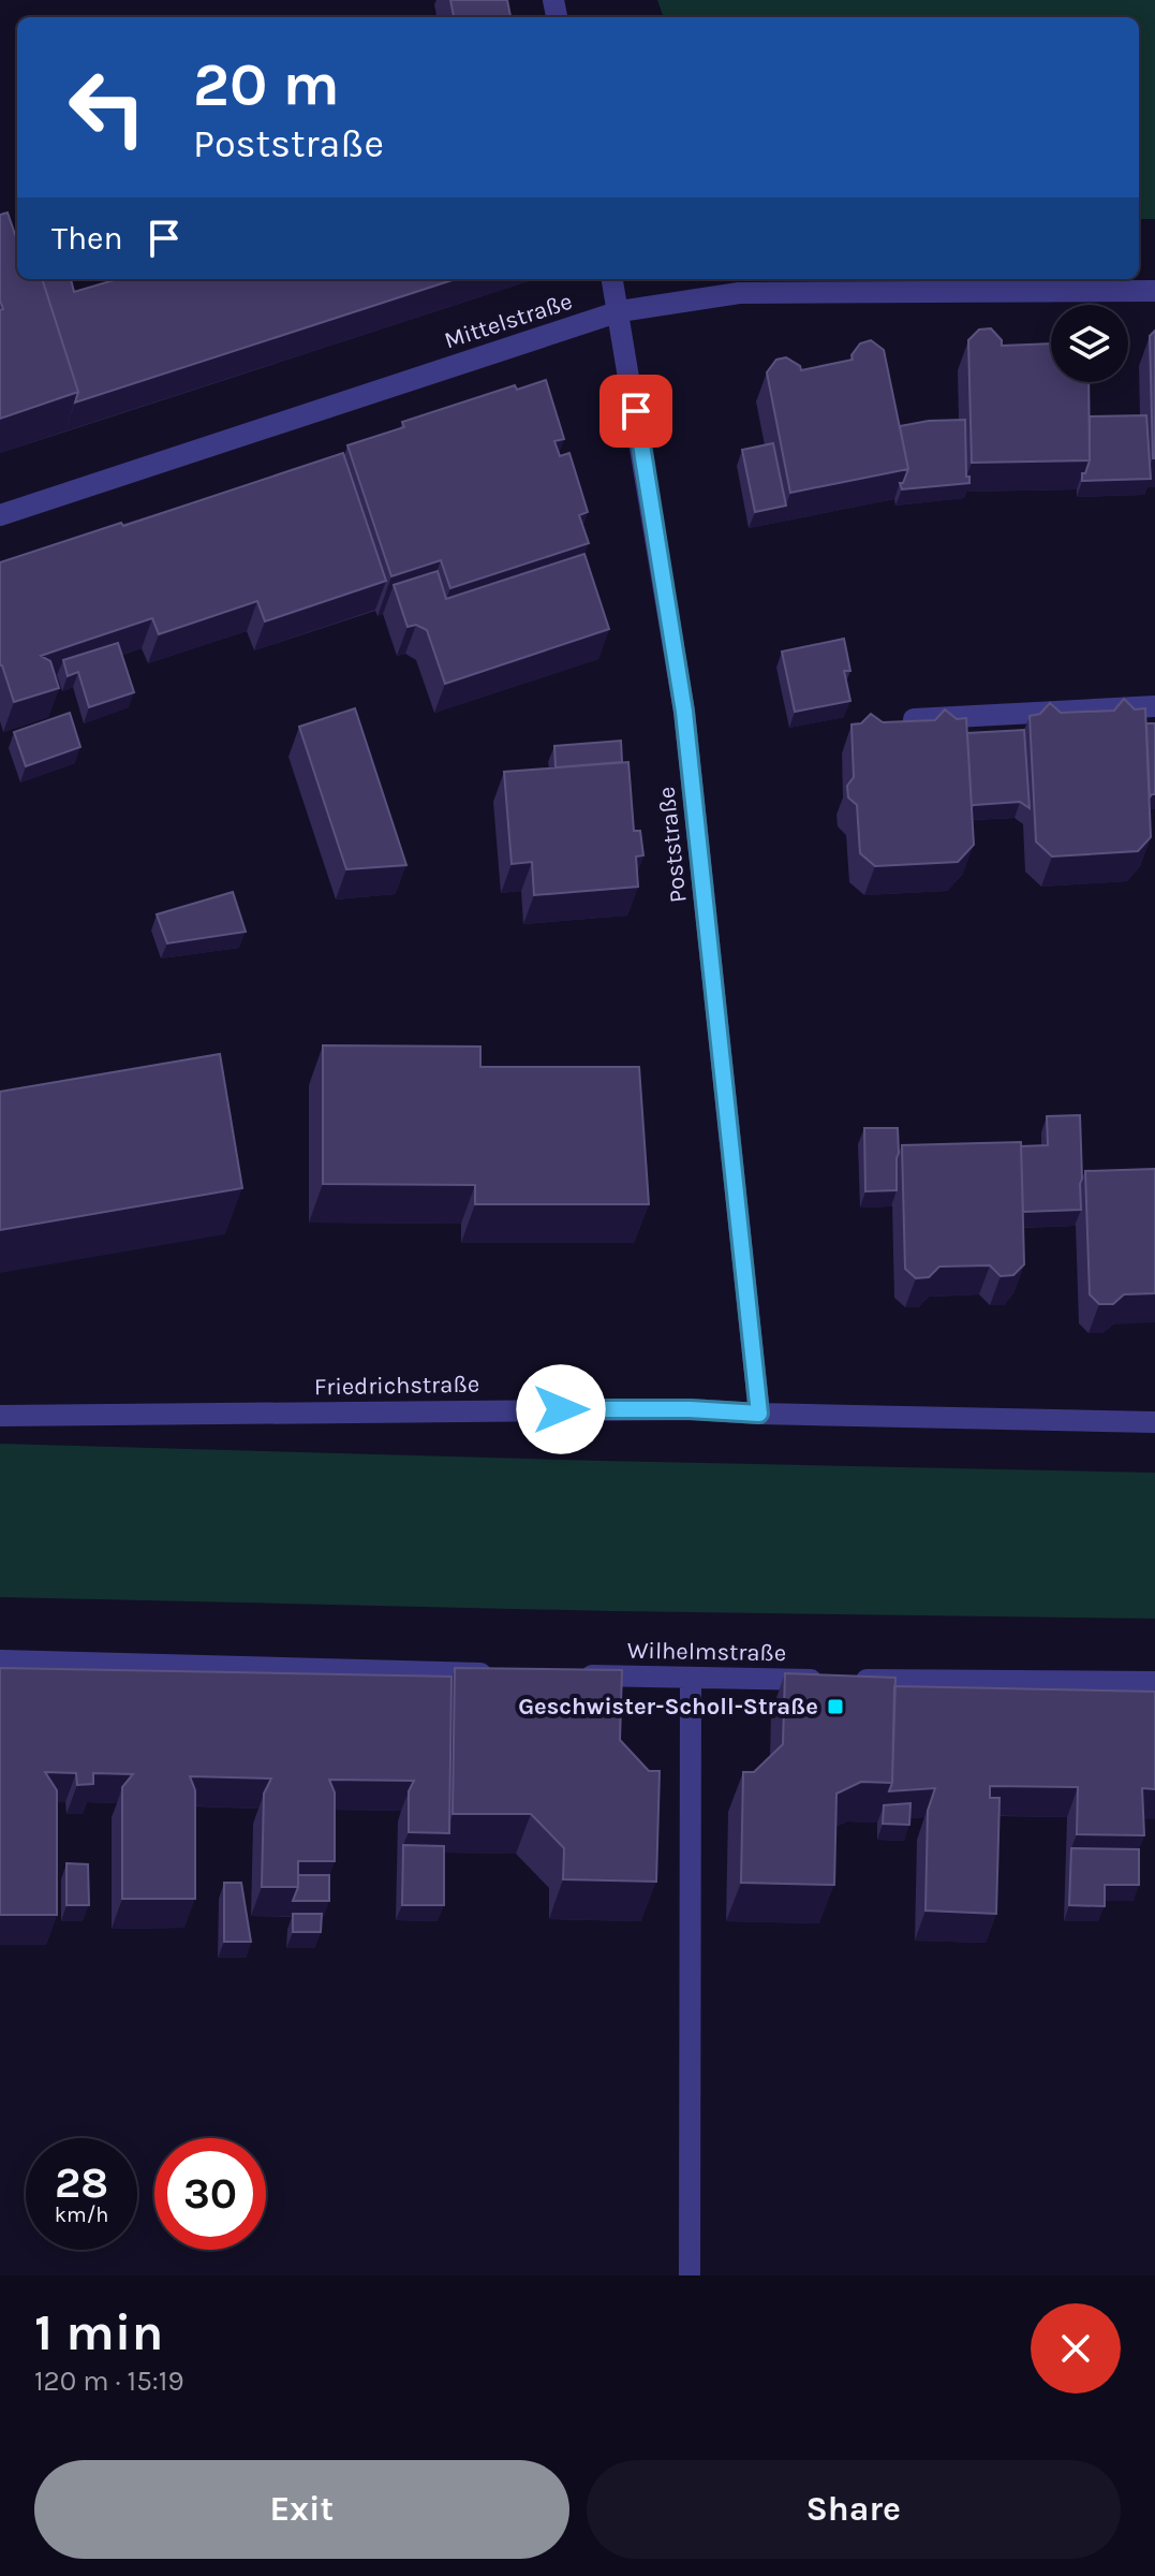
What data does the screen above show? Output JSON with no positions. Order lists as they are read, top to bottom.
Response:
{
  "streets": {
    "street": [
      "Mittelstraße",
      "Poststraße",
      "Friedrichstraße",
      "Wilhelmstraße"
    ]
  },
  "crossings": [
    ["Mittelstraße", "Poststraße"],
    ["Poststraße", "Friedrichstraße"]
  ],
  "places": {
    "transit": ["Geschwister-Scholl-Straße"]
  },
  "page": {
    "turn": ["20 m", "Poststraße"],
    "then": "Then",
    "speed": "28 km/h",
    "limit": "30",
    "heading": ["1 min", "120 m · 15:19"],
    "buttons": ["Exit", "Share"]
  }
}
